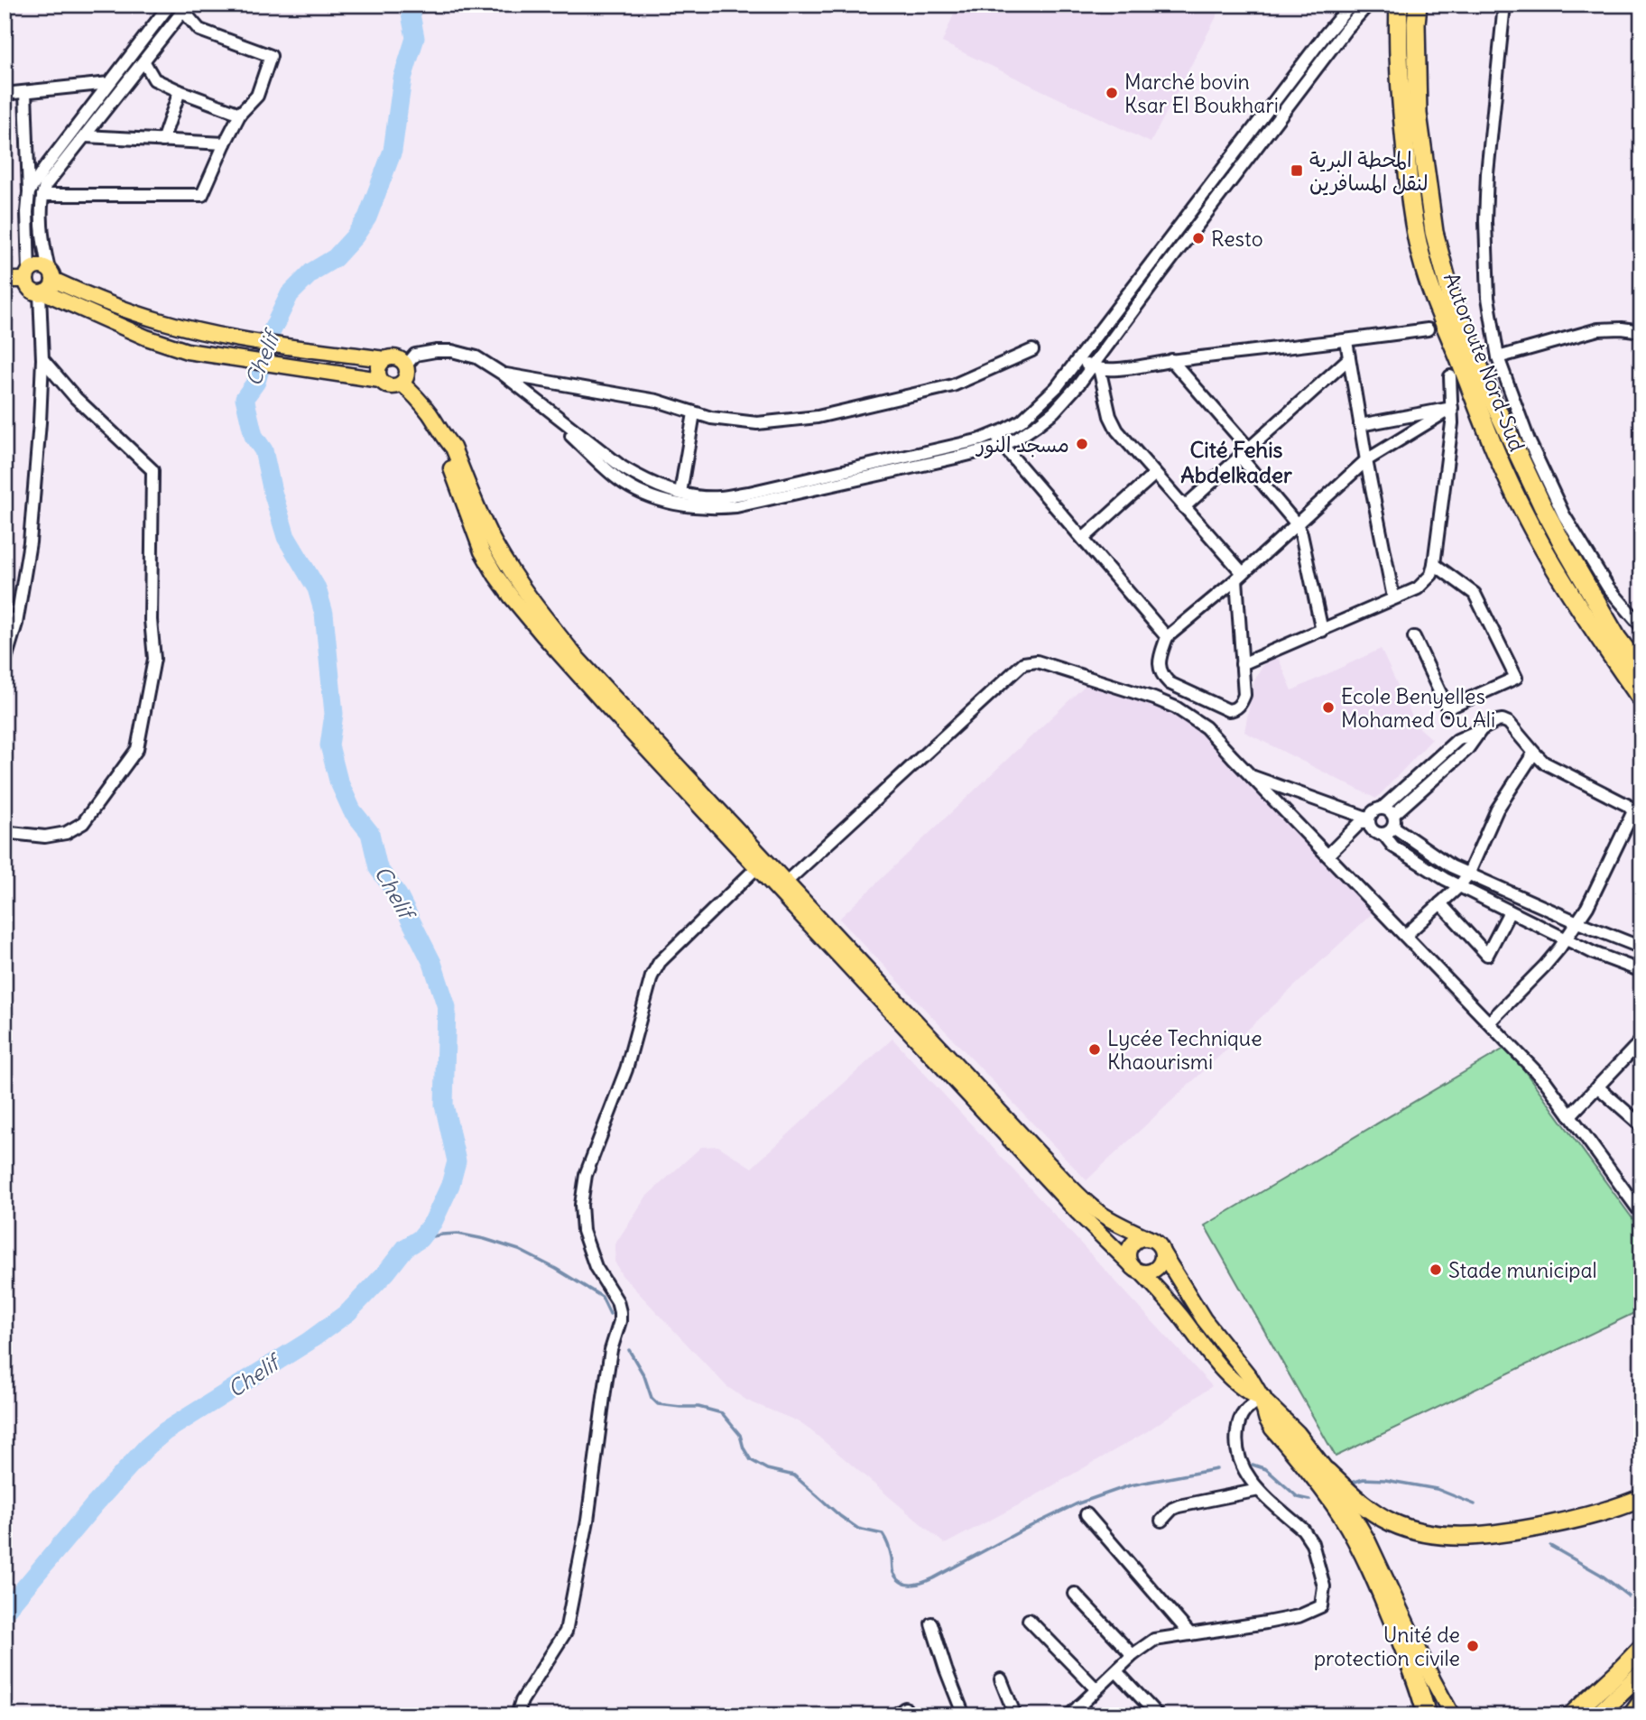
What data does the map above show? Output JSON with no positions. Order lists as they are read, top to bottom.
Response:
{
  "streets": {
    "highway": ["Autoroute Nord-Sud"]
  },
  "districts": ["Cité Fehis Abdelkader"],
  "water": ["Chelif"],
  "places": {
    "other": [
      "Marché bovin Ksar El Boukhari",
      "Resto",
      "مسجد النور",
      "Ecole Benyelles Mohamed Ou Ali",
      "Lycée Technique Khaourismi",
      "Stade municipal",
      "Unité de protection civile"
    ],
    "transit": ["المحطة البرية لنقل المسافرين"]
  }
}
